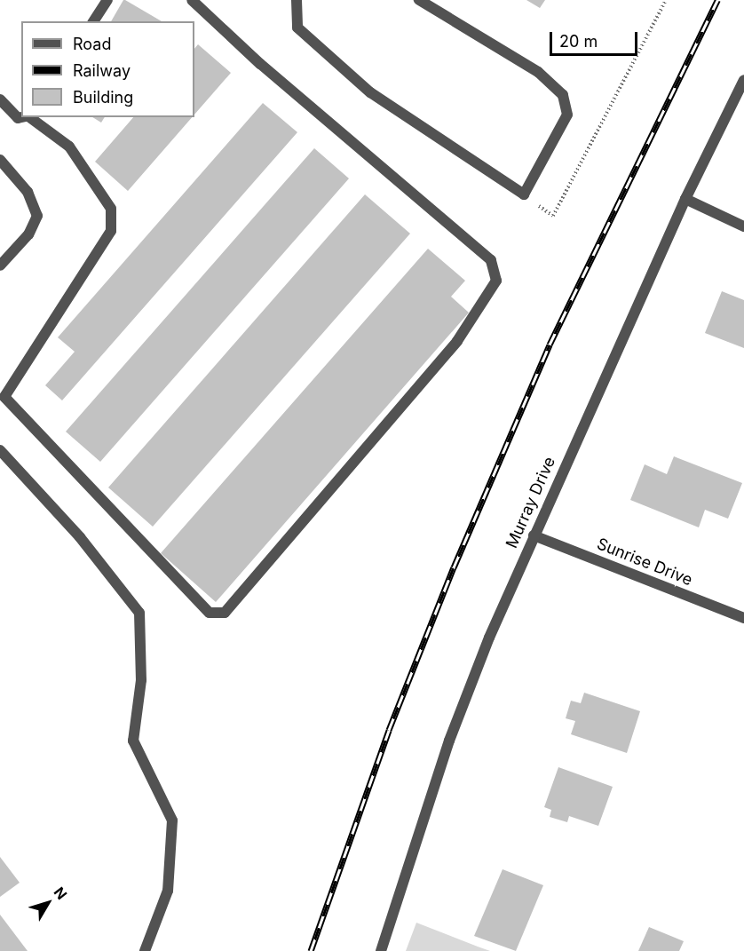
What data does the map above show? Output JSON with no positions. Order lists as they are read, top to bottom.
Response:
{
  "streets": {
    "street": ["Murray Drive", "Sunrise Drive"]
  },
  "crossings": [
    ["Murray Drive", "Sunrise Drive"]
  ],
  "legend": ["Road", "Railway", "Building"],
  "scale_bar": "20 m",
  "north": "top right"
}
